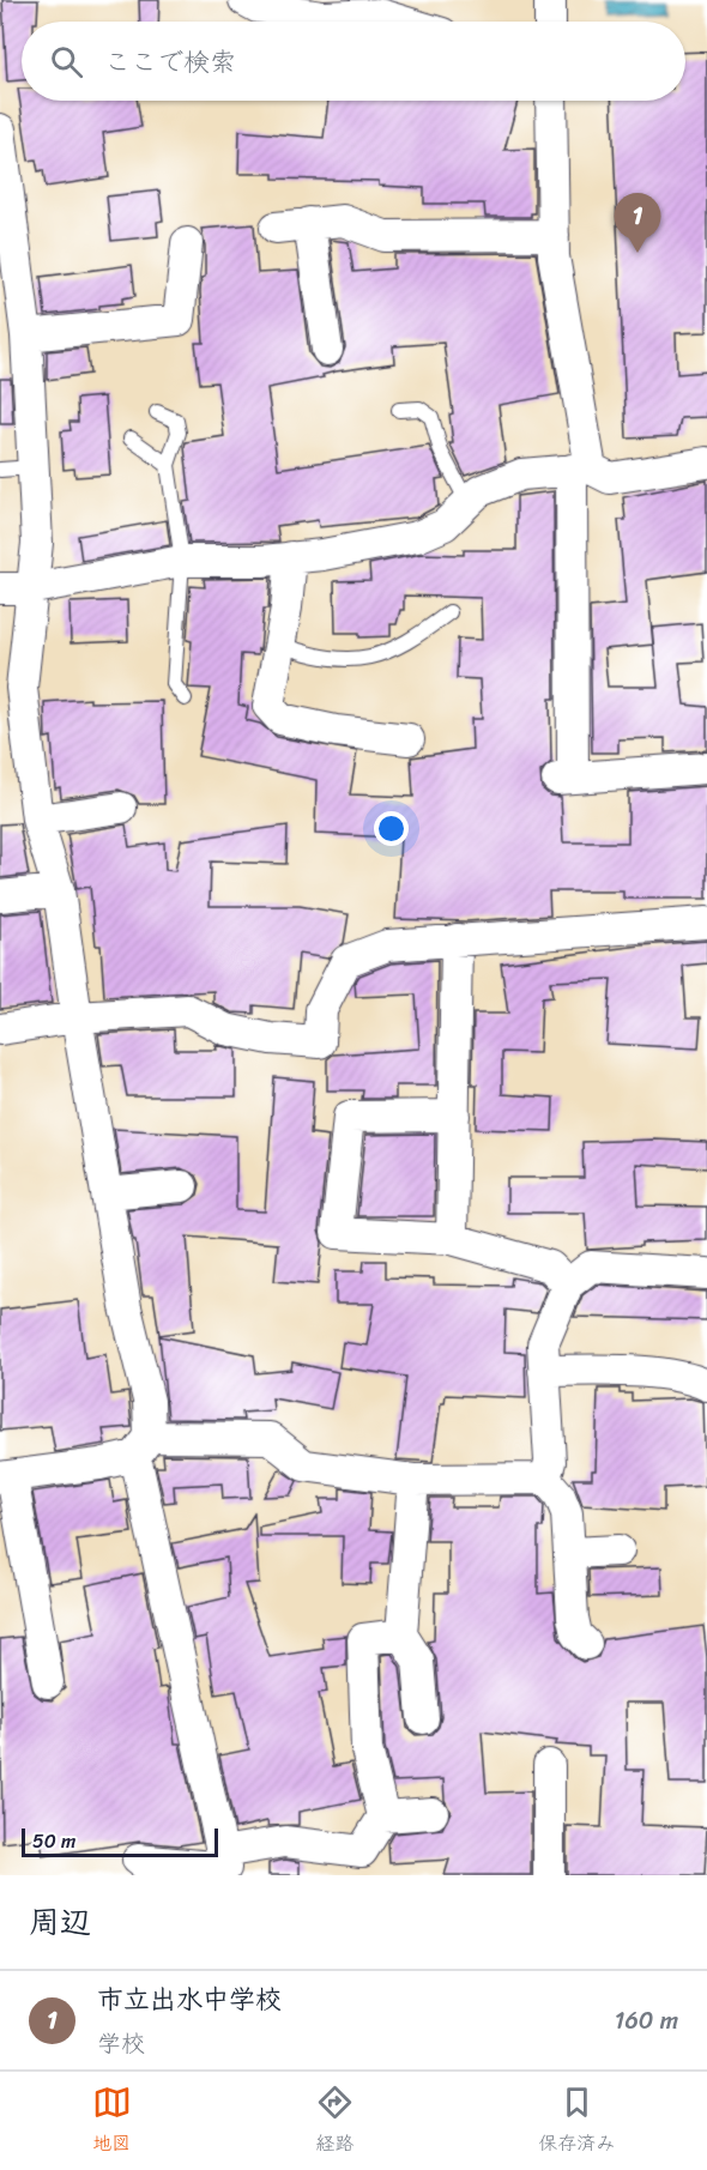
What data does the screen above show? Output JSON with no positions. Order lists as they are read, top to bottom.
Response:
{
  "scale_bar": "50 m",
  "page": {
    "search": "ここで検索",
    "pins": "1",
    "scale": "50 m",
    "heading": "周辺",
    "list": [
      {
        "mark": "1",
        "name": "市立出水中学校",
        "note": "学校",
        "value": "160 m"
      }
    ],
    "nav": ["地図", "経路", "保存済み"]
  }
}
